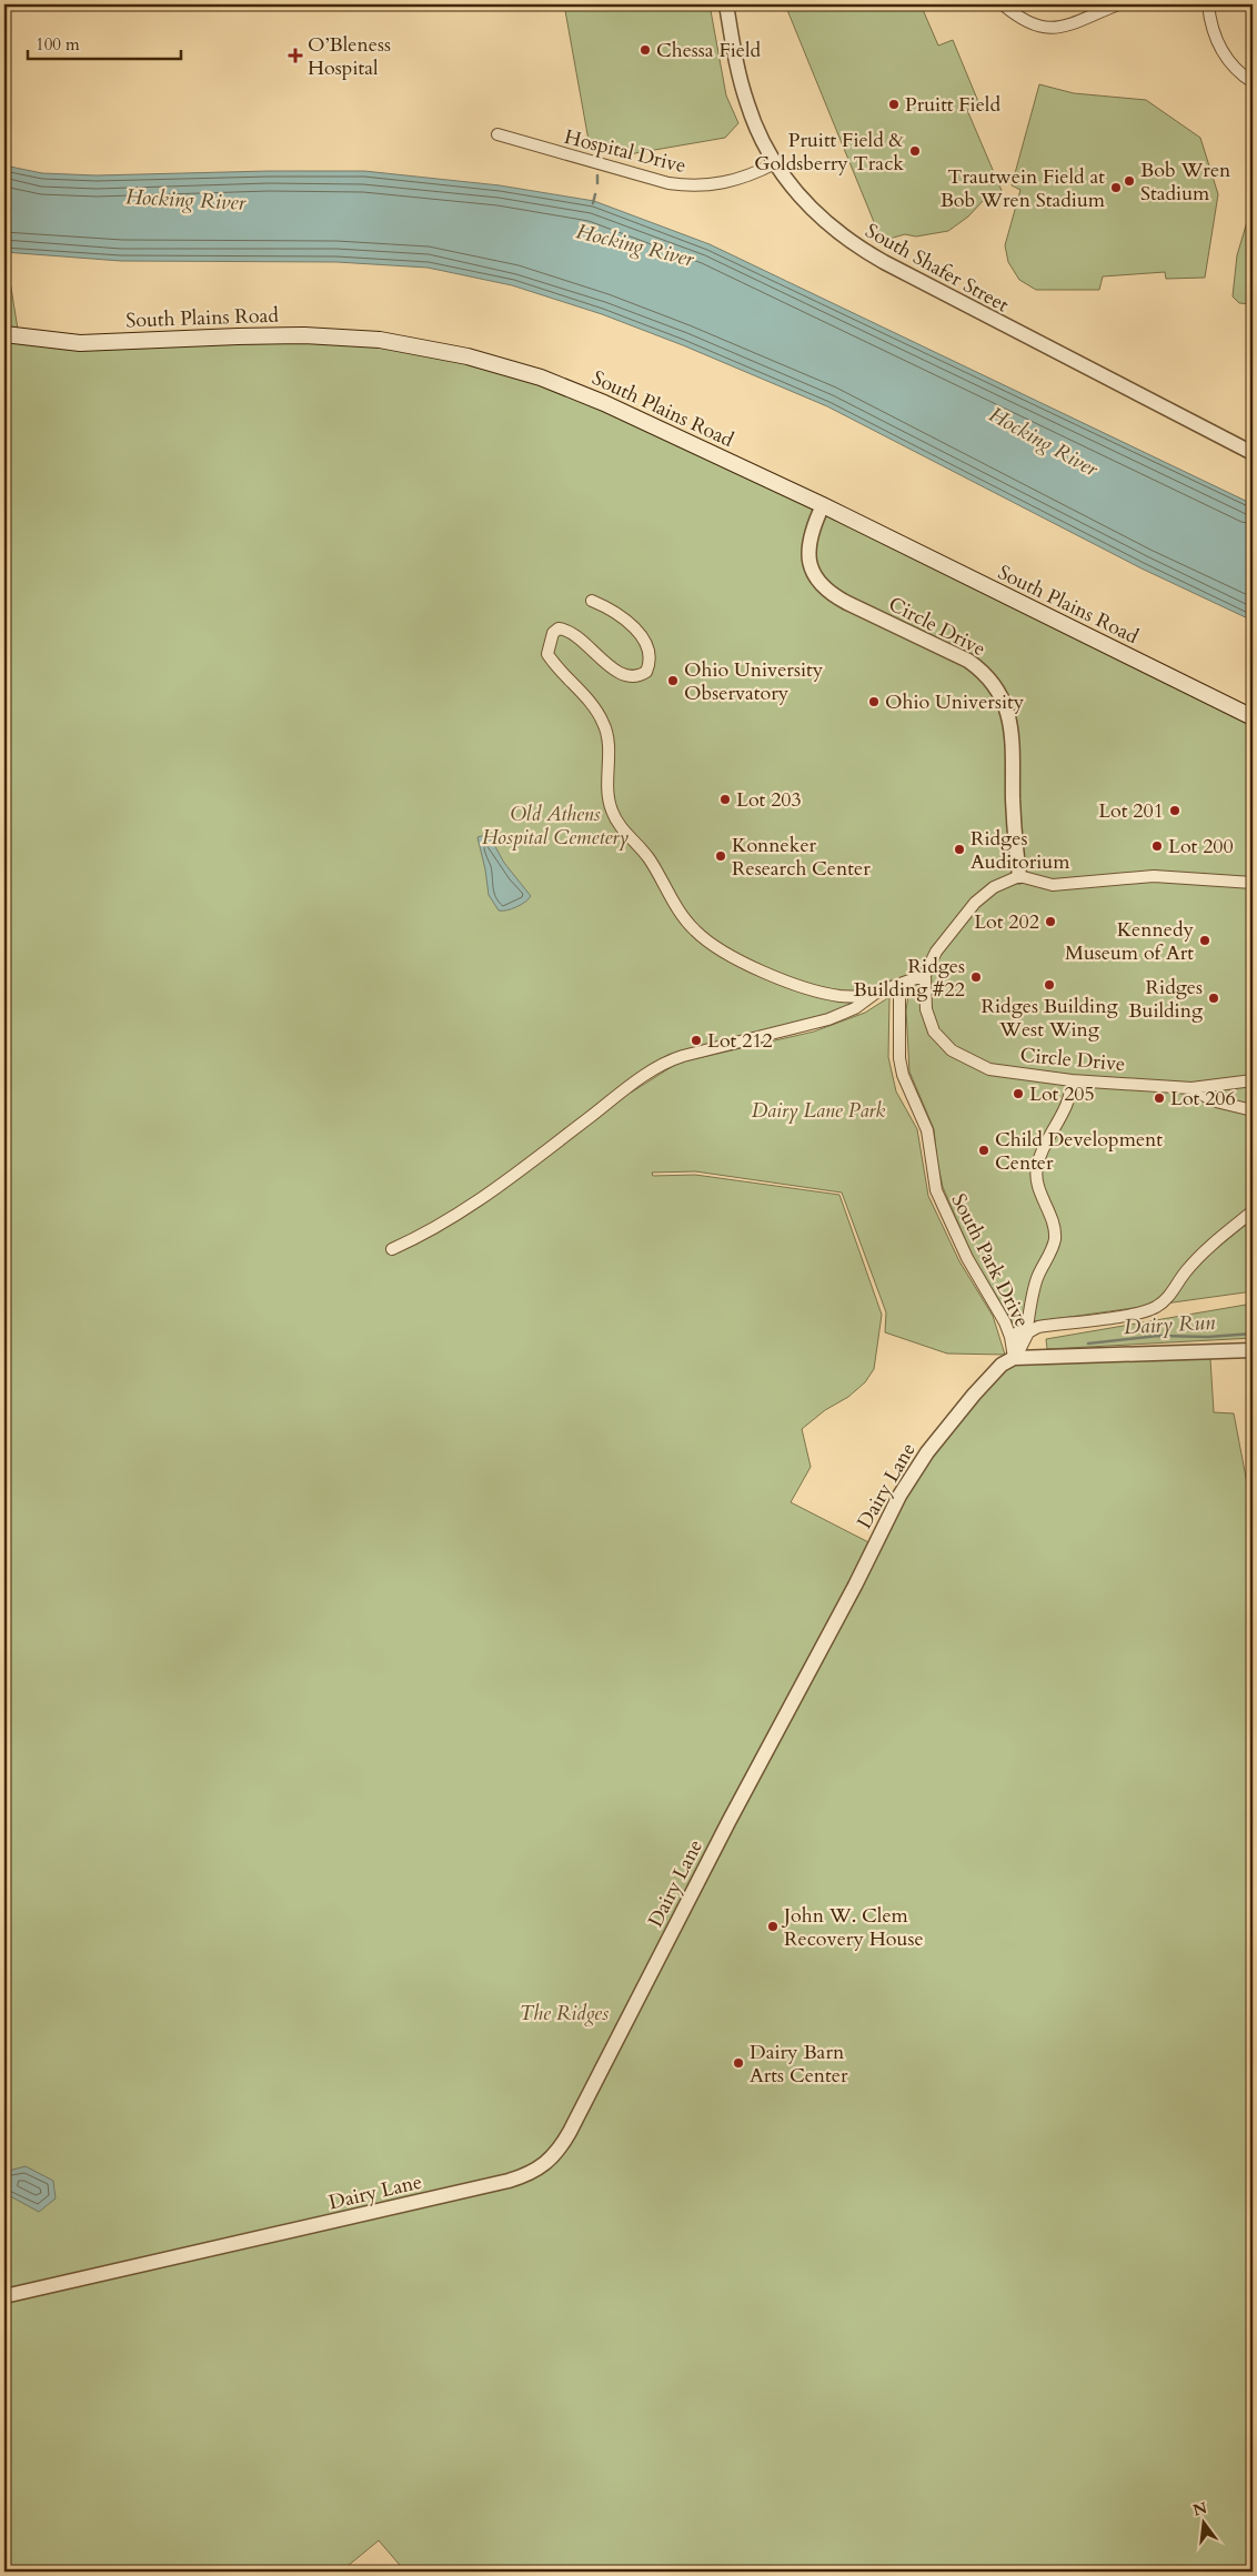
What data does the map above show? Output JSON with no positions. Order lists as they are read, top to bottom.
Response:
{
  "streets": {
    "main road": ["South Plains Road"],
    "street": [
      "Hospital Drive",
      "South Shafer Street",
      "Circle Drive",
      "South Park Drive",
      "Dairy Lane"
    ]
  },
  "crossings": [
    ["Hospital Drive", "South Shafer Street"],
    ["South Plains Road", "Circle Drive"],
    ["South Park Drive", "Dairy Lane"]
  ],
  "water": ["Hocking River", "Dairy Run"],
  "parks": ["Old Athens Hospital Cemetery", "Dairy Lane Park", "The Ridges"],
  "places": {
    "other": [
      "Chessa Field",
      "Pruitt Field",
      "Pruitt Field & Goldsberry Track",
      "Bob Wren Stadium",
      "Trautwein Field at Bob Wren Stadium",
      "Ohio University Observatory",
      "Ohio University",
      "Lot 203",
      "Lot 201",
      "Lot 200",
      "Ridges Auditorium",
      "Konneker Research Center",
      "Lot 202",
      "Kennedy Museum of Art",
      "Ridges Building #22",
      "Ridges Building West Wing",
      "Ridges Building",
      "Lot 212",
      "Lot 205",
      "Lot 206",
      "Child Development Center",
      "John W. Clem Recovery House",
      "Dairy Barn Arts Center"
    ],
    "health": ["O’Bleness Hospital"]
  },
  "scale_bar": "100 m",
  "north": "top"
}
